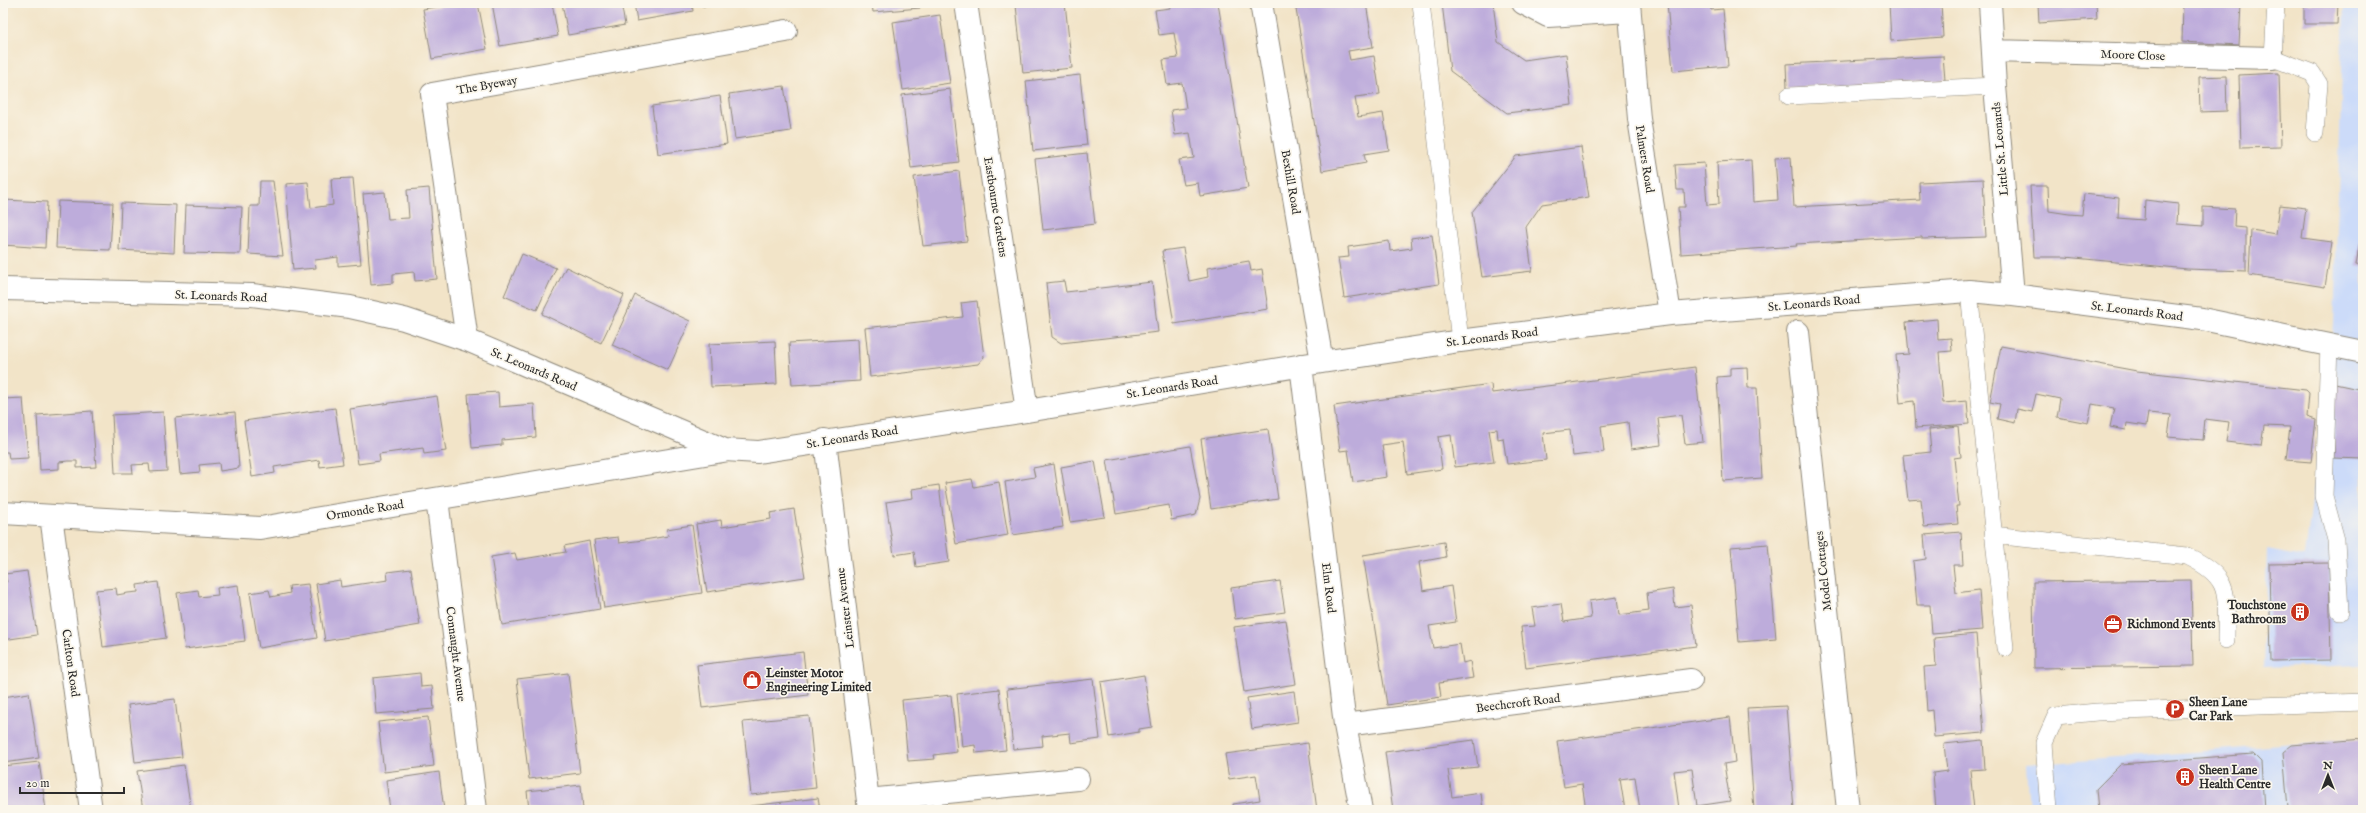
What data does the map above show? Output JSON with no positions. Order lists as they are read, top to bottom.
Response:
{
  "streets": {
    "street": [
      "Moore Close",
      "The Byeway",
      "Little St. Leonards",
      "Palmers Road",
      "Bexhill Road",
      "Eastbourne Gardens",
      "St. Leonards Road",
      "Ormonde Road",
      "Model Cottages",
      "Elm Road",
      "Leinster Avenue",
      "Connaught Avenue",
      "Carlton Road",
      "Beechcroft Road"
    ]
  },
  "crossings": [
    ["Moore Close", "Little St. Leonards"],
    ["The Byeway", "St. Leonards Road"],
    ["Little St. Leonards", "St. Leonards Road"],
    ["Palmers Road", "St. Leonards Road"],
    ["Bexhill Road", "St. Leonards Road"],
    ["Bexhill Road", "Elm Road"],
    ["Eastbourne Gardens", "St. Leonards Road"],
    ["St. Leonards Road", "Ormonde Road"],
    ["St. Leonards Road", "Elm Road"],
    ["St. Leonards Road", "Leinster Avenue"],
    ["Ormonde Road", "Connaught Avenue"],
    ["Ormonde Road", "Carlton Road"],
    ["Elm Road", "Beechcroft Road"]
  ],
  "places": {
    "building": ["Touchstone Bathrooms", "Sheen Lane Health Centre"],
    "office": ["Richmond Events"],
    "shop": ["Leinster Motor Engineering Limited"],
    "parking": ["Sheen Lane Car Park"]
  },
  "scale_bar": "20 m",
  "north": "top"
}
